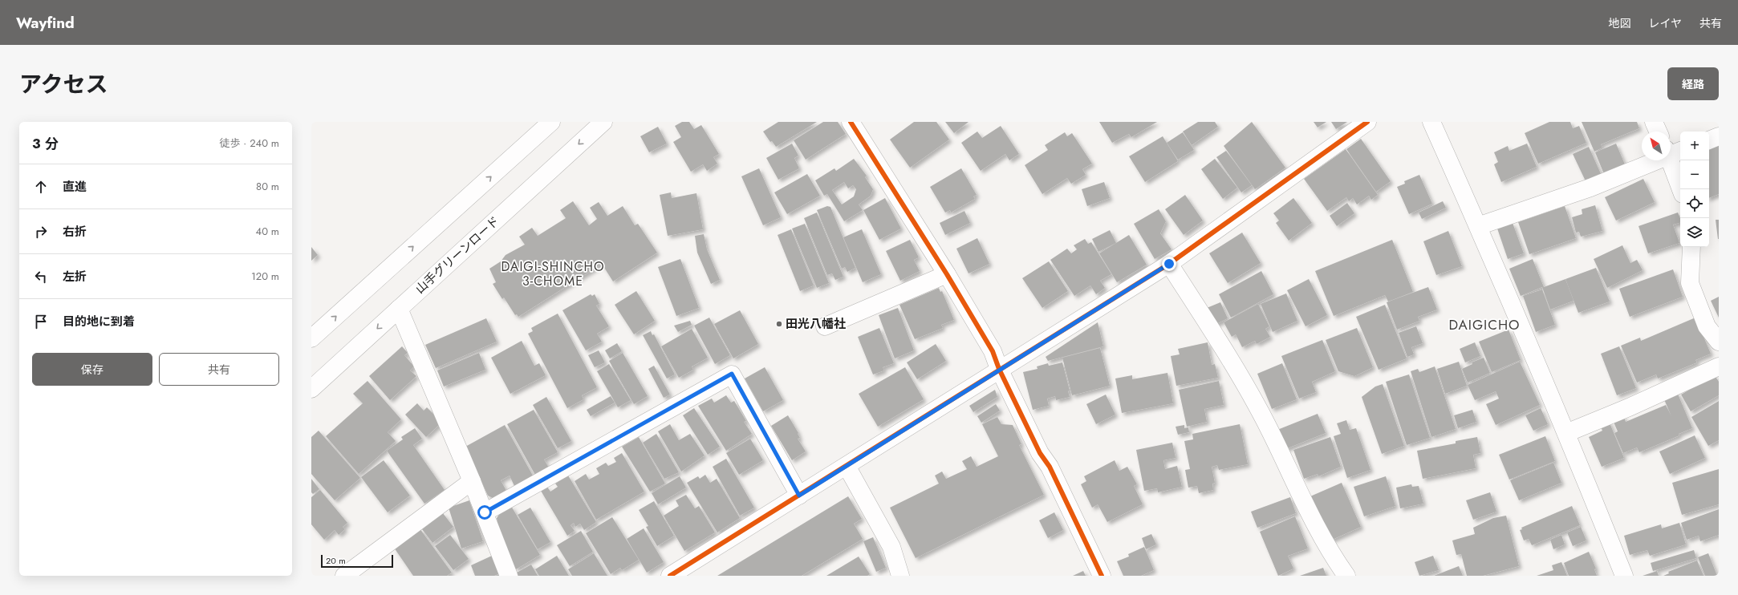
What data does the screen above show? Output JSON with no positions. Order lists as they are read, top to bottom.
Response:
{
  "streets": {
    "street": ["山手グリーンロード"]
  },
  "districts": ["DAIGI-SHINCHO 3-CHOME", "DAIGICHO"],
  "places": ["田光八幡社"],
  "scale_bar": "20 m",
  "north": "top left",
  "page": {
    "header": "Wayfind",
    "nav": ["地図", "レイヤ", "共有"],
    "title": "アクセス",
    "buttons": [
      "経路",
      ["保存", "共有"]
    ],
    "heading": ["3 分", "徒歩 · 240 m"],
    "map_buttons": ["+", "−"],
    "list": [
      ["直進", "80 m"],
      ["右折", "40 m"],
      ["左折", "120 m"],
      "目的地に到着"
    ],
    "scale": "20 m"
  }
}
